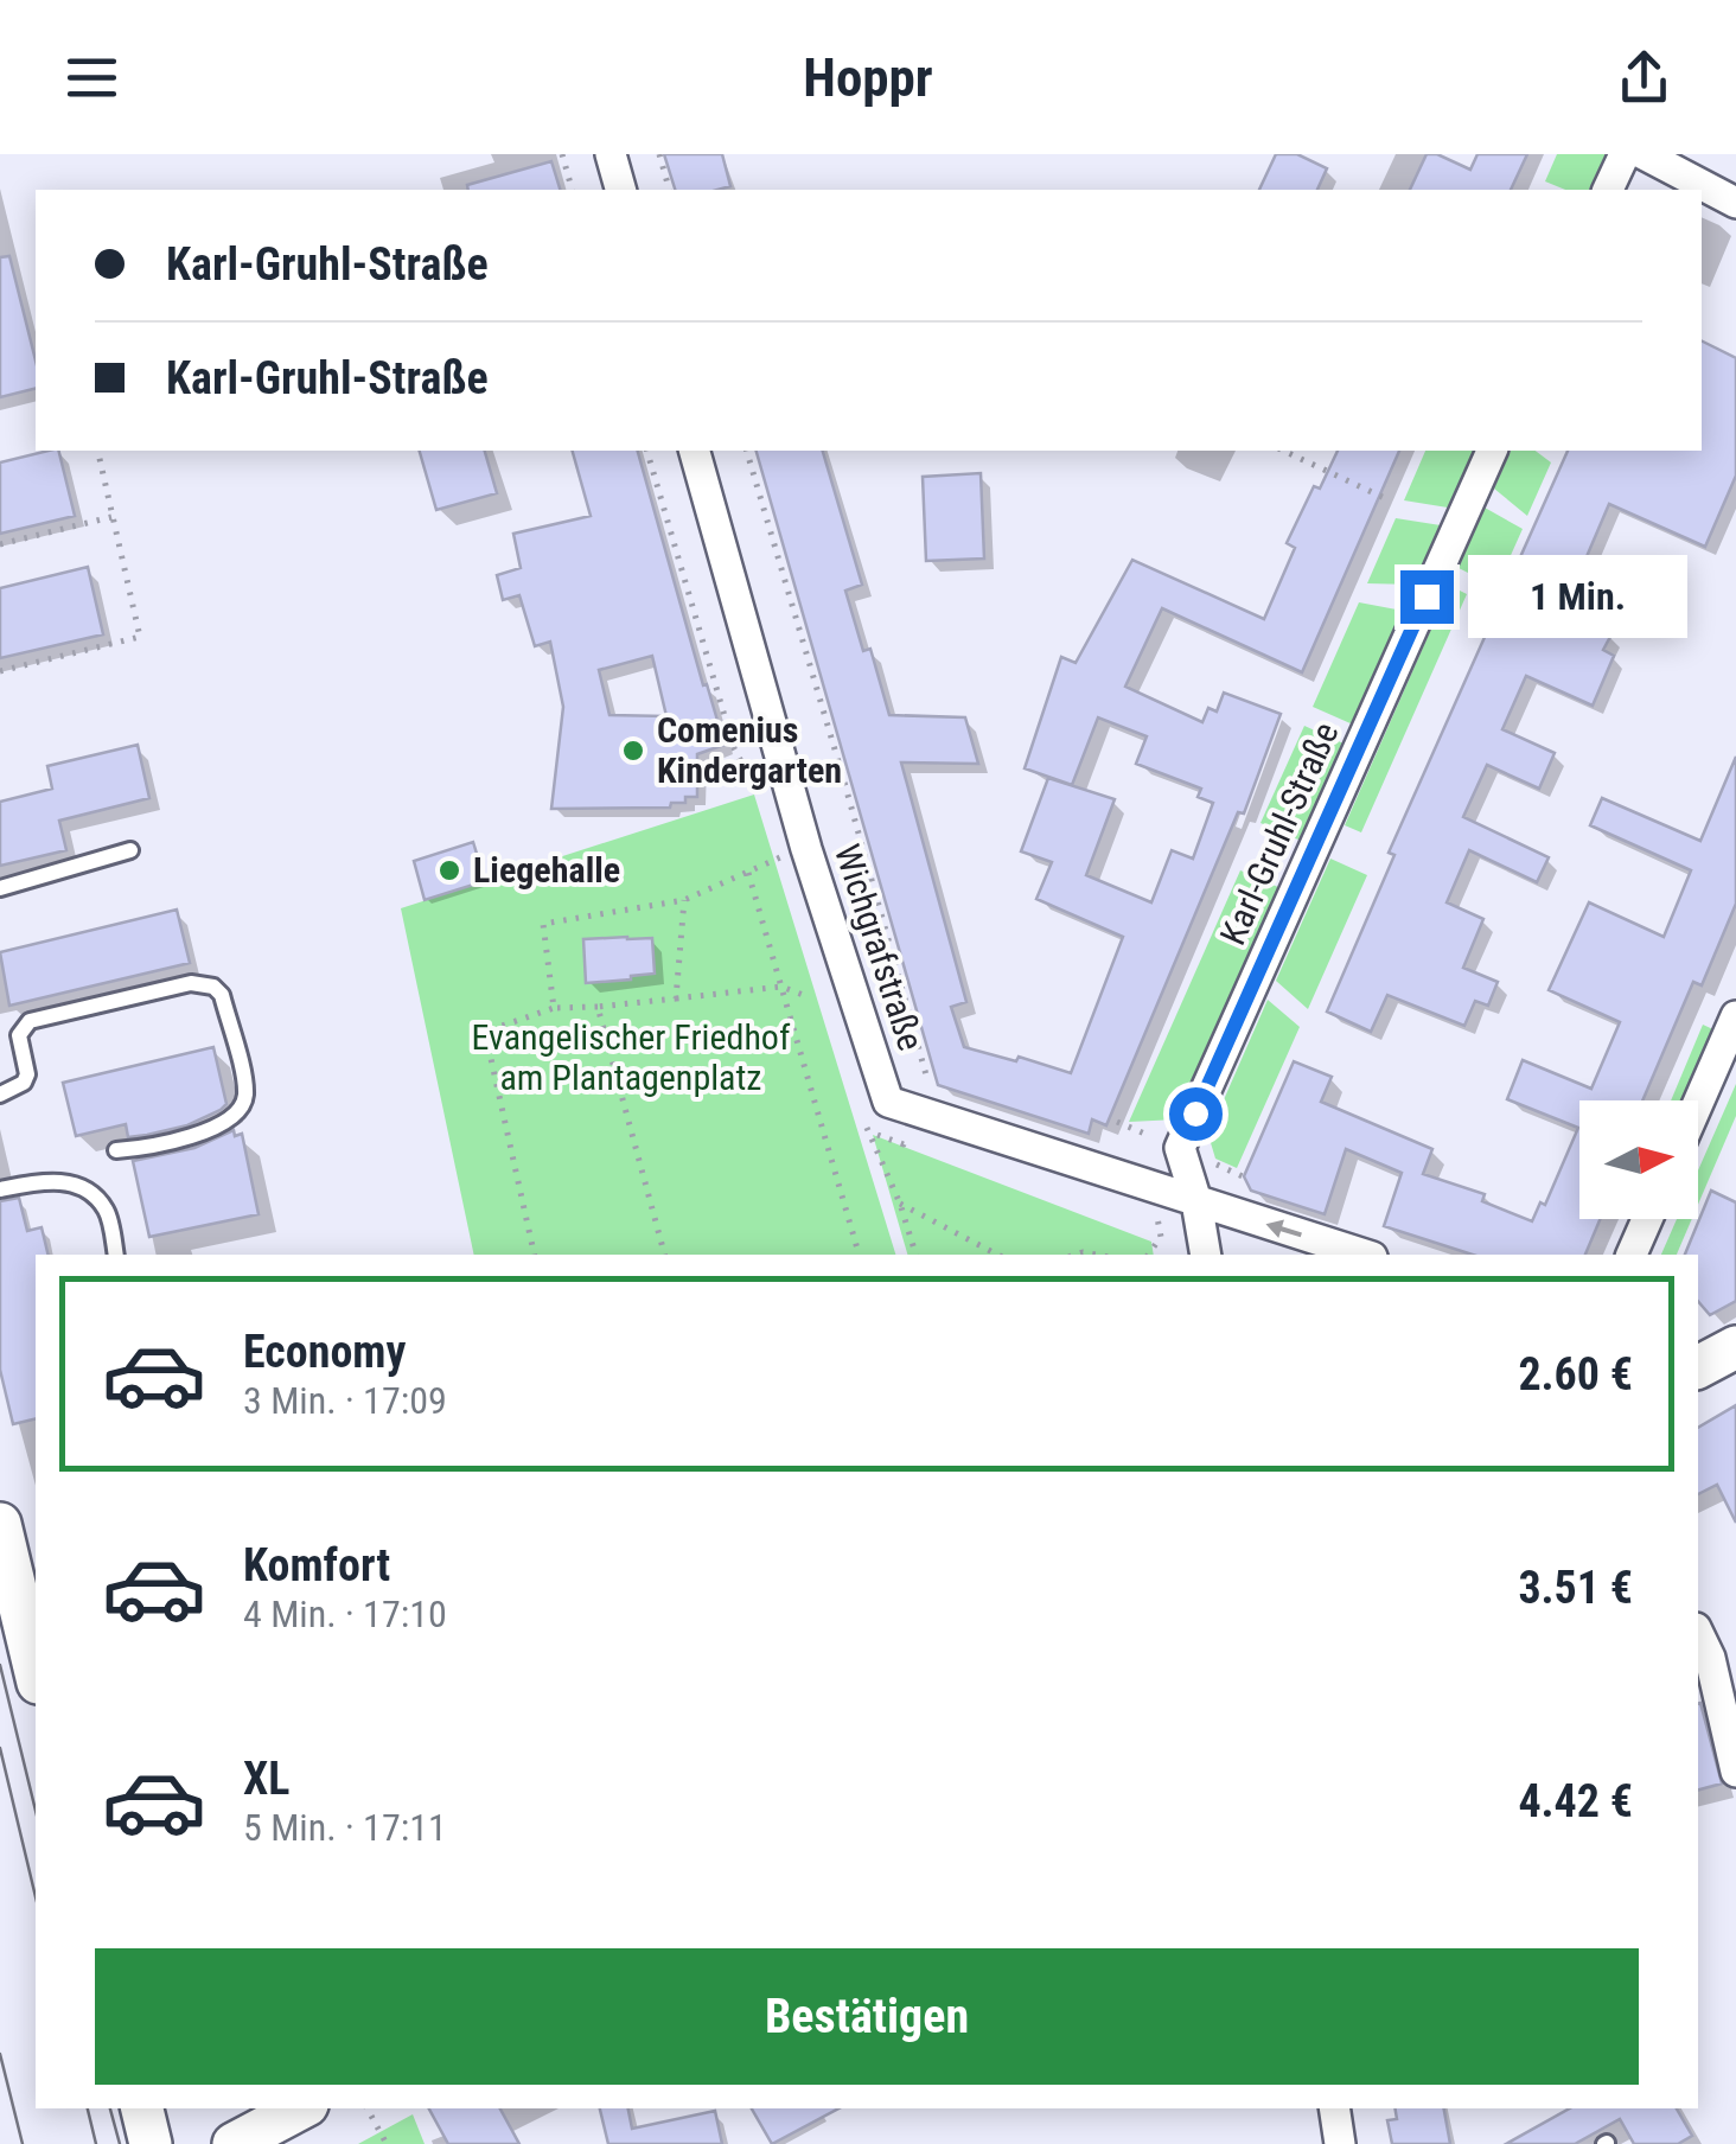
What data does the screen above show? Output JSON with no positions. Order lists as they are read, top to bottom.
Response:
{
  "streets": {
    "street": ["Karl-Gruhl-Straße", "Wichgrafstraße"]
  },
  "parks": ["Evangelischer Friedhof am Plantagenplatz"],
  "places": ["Comenius Kindergarten", "Liegehalle"],
  "north": "right",
  "page": {
    "header": "Hoppr",
    "banner": ["Karl-Gruhl-Straße", "Karl-Gruhl-Straße"],
    "bubble": "1 Min.",
    "list": [
      {
        "name": "Economy",
        "note": "3 Min. · 17:09",
        "value": "2.60 €"
      },
      {
        "name": "Komfort",
        "note": "4 Min. · 17:10",
        "value": "3.51 €"
      },
      {
        "name": "XL",
        "note": "5 Min. · 17:11",
        "value": "4.42 €"
      }
    ],
    "buttons": "Bestätigen"
  }
}
